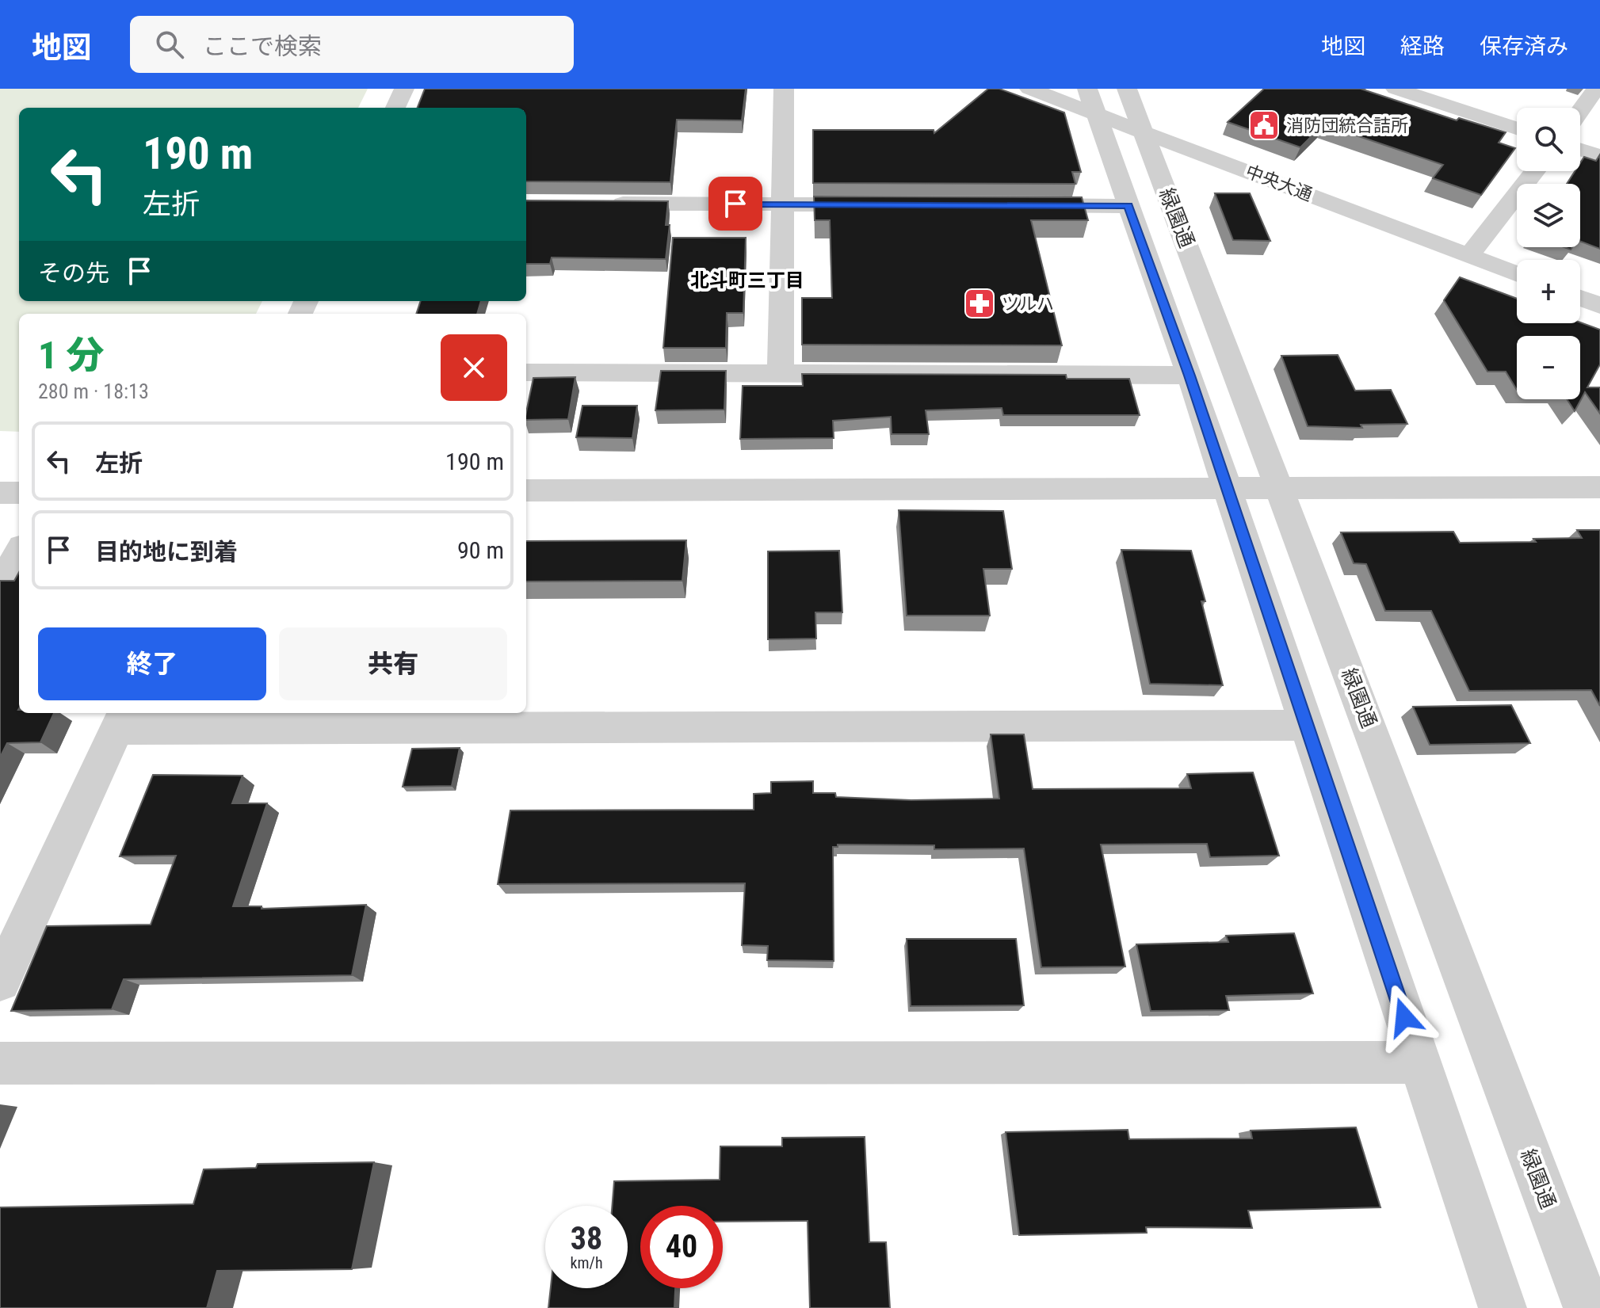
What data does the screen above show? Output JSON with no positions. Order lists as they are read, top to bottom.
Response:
{
  "streets": {
    "street": ["中央大通", "緑園通"]
  },
  "crossings": [
    ["中央大通", "緑園通"]
  ],
  "districts": ["北斗町三丁目"],
  "places": {
    "public building": ["消防団統合詰所"],
    "pharmacy": ["ツルハ"]
  },
  "page": {
    "header": "地図",
    "search": "ここで検索",
    "nav": ["地図", "経路", "保存済み"],
    "map_buttons": ["+", "−"],
    "turn": ["190 m", "左折"],
    "then": "その先",
    "heading": ["1 分", "280 m · 18:13"],
    "list": [
      {
        "name": "左折",
        "value": "190 m"
      },
      {
        "name": "目的地に到着",
        "value": "90 m"
      }
    ],
    "buttons": ["終了", "共有"],
    "speed": "38 km/h",
    "limit": "40"
  }
}
